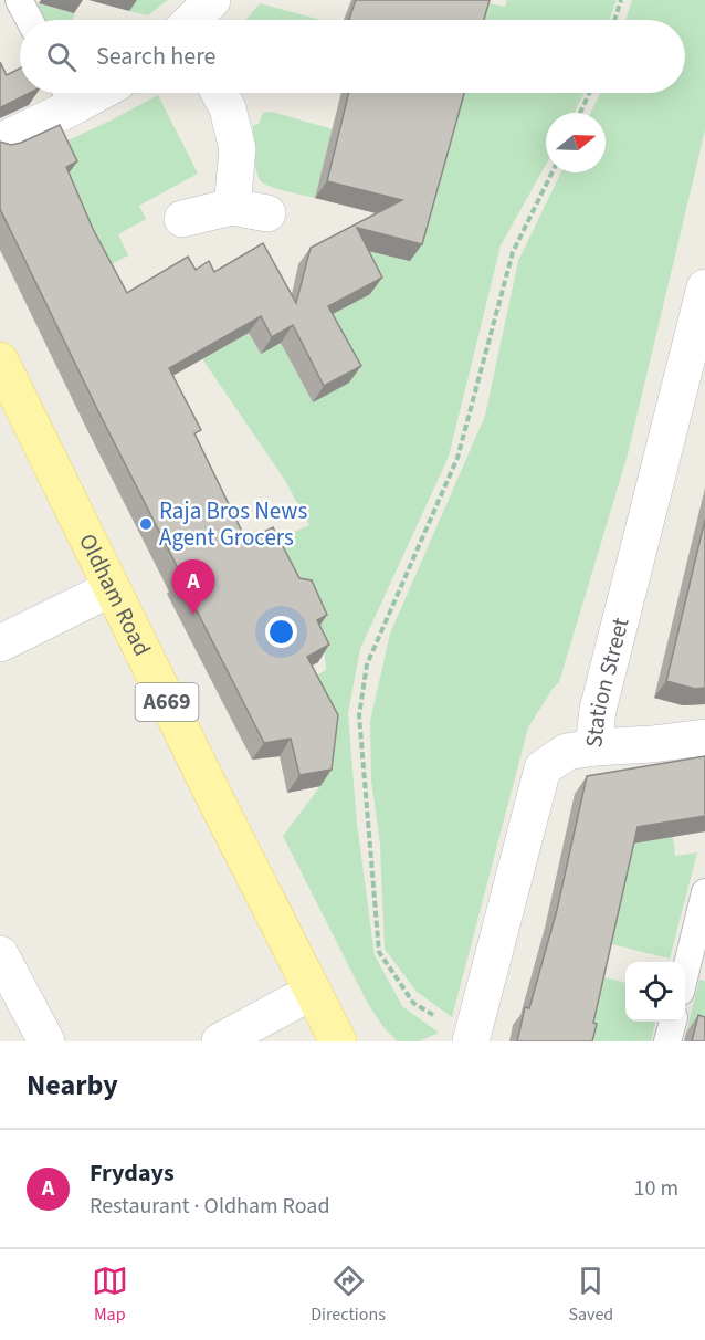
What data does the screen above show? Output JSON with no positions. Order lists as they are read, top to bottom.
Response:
{
  "streets": {
    "main road": ["Oldham Road", "A669"],
    "street": ["Station Street"]
  },
  "places": ["Raja Bros News Agent Grocers"],
  "north": "right",
  "page": {
    "search": "Search here",
    "pins": "A",
    "heading": "Nearby",
    "list": [
      {
        "mark": "A",
        "name": "Frydays",
        "note": "Restaurant · Oldham Road",
        "value": "10 m"
      }
    ],
    "nav": ["Map", "Directions", "Saved"]
  }
}
